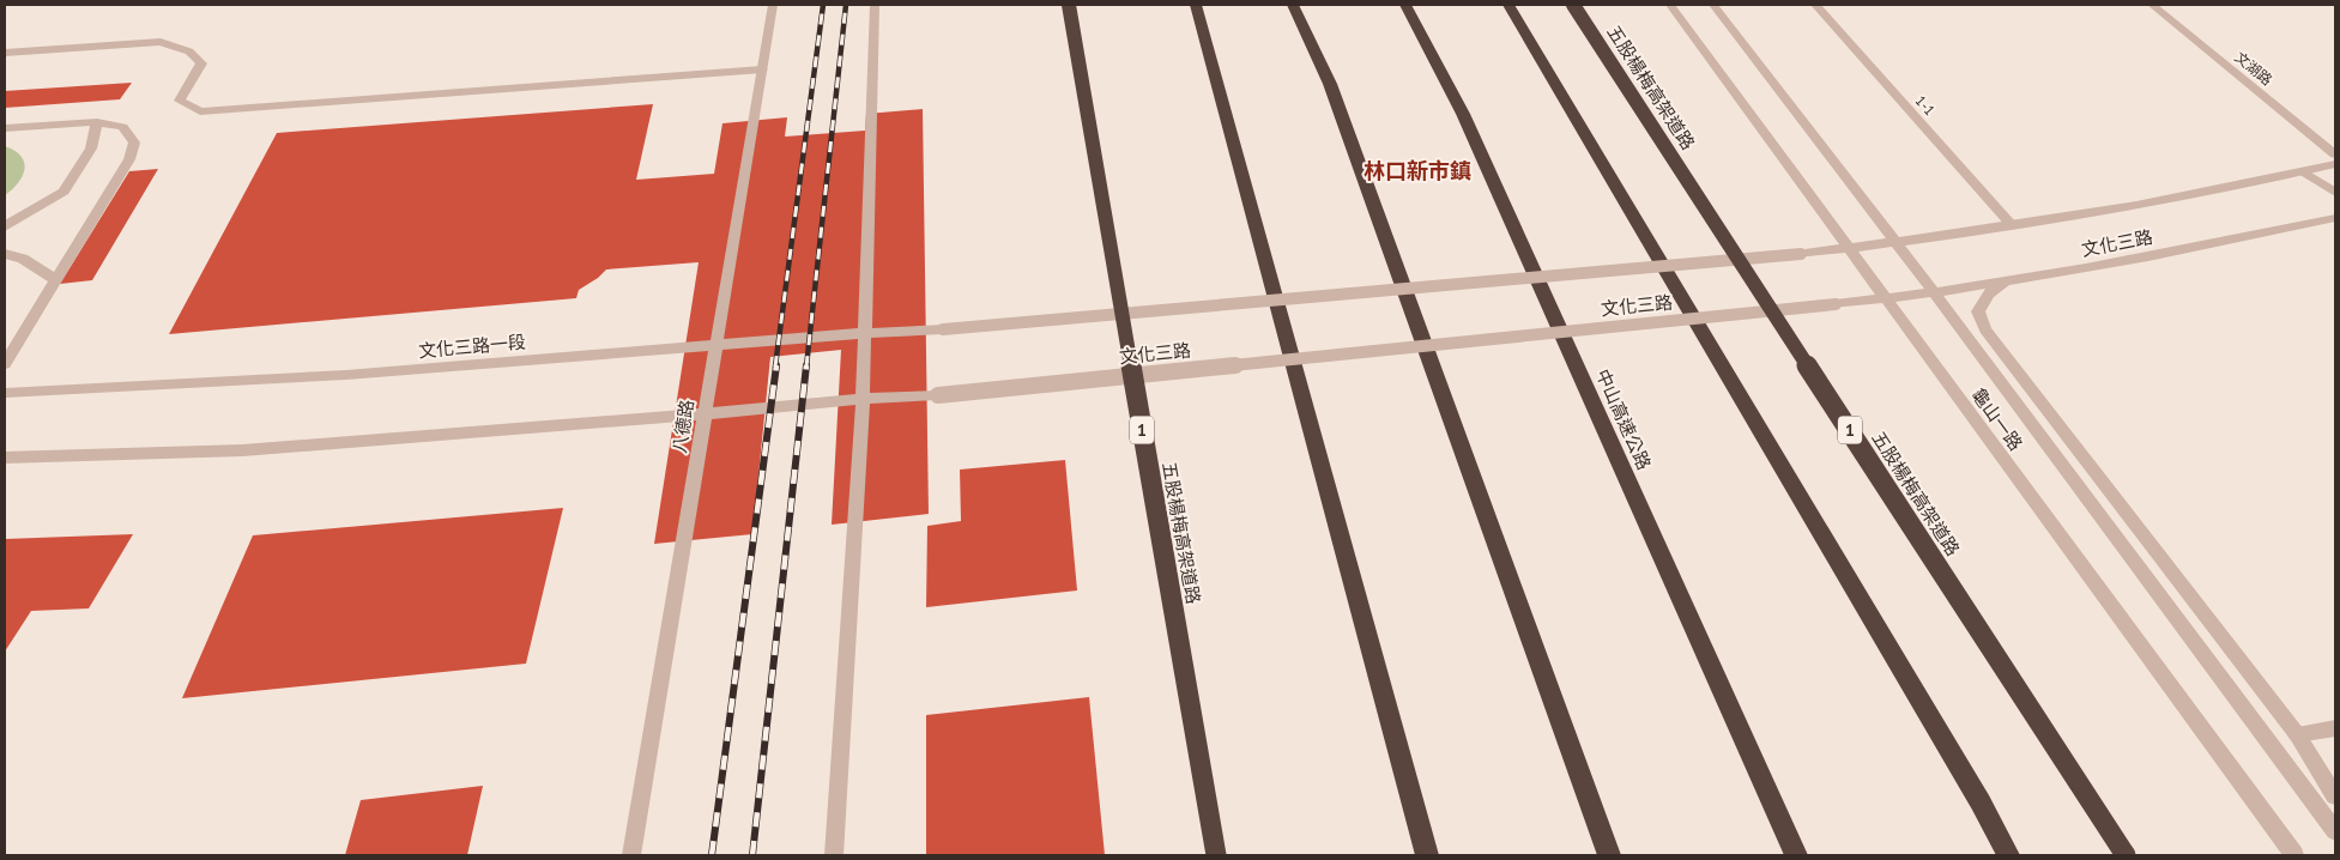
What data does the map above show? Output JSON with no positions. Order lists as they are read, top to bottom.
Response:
{
  "streets": {
    "highway": ["五股楊梅高架道路", "中山高速公路", "1"],
    "street": [
      "文湖路",
      "1-1",
      "文化三路",
      "文化三路一段",
      "龜山一路",
      "八德路"
    ]
  },
  "crossings": [
    ["1-1", "文化三路"],
    ["文化三路", "文化三路一段"],
    ["文化三路", "龜山一路"],
    ["文化三路一段", "八德路"]
  ],
  "districts": ["林口新市鎮"]
}
